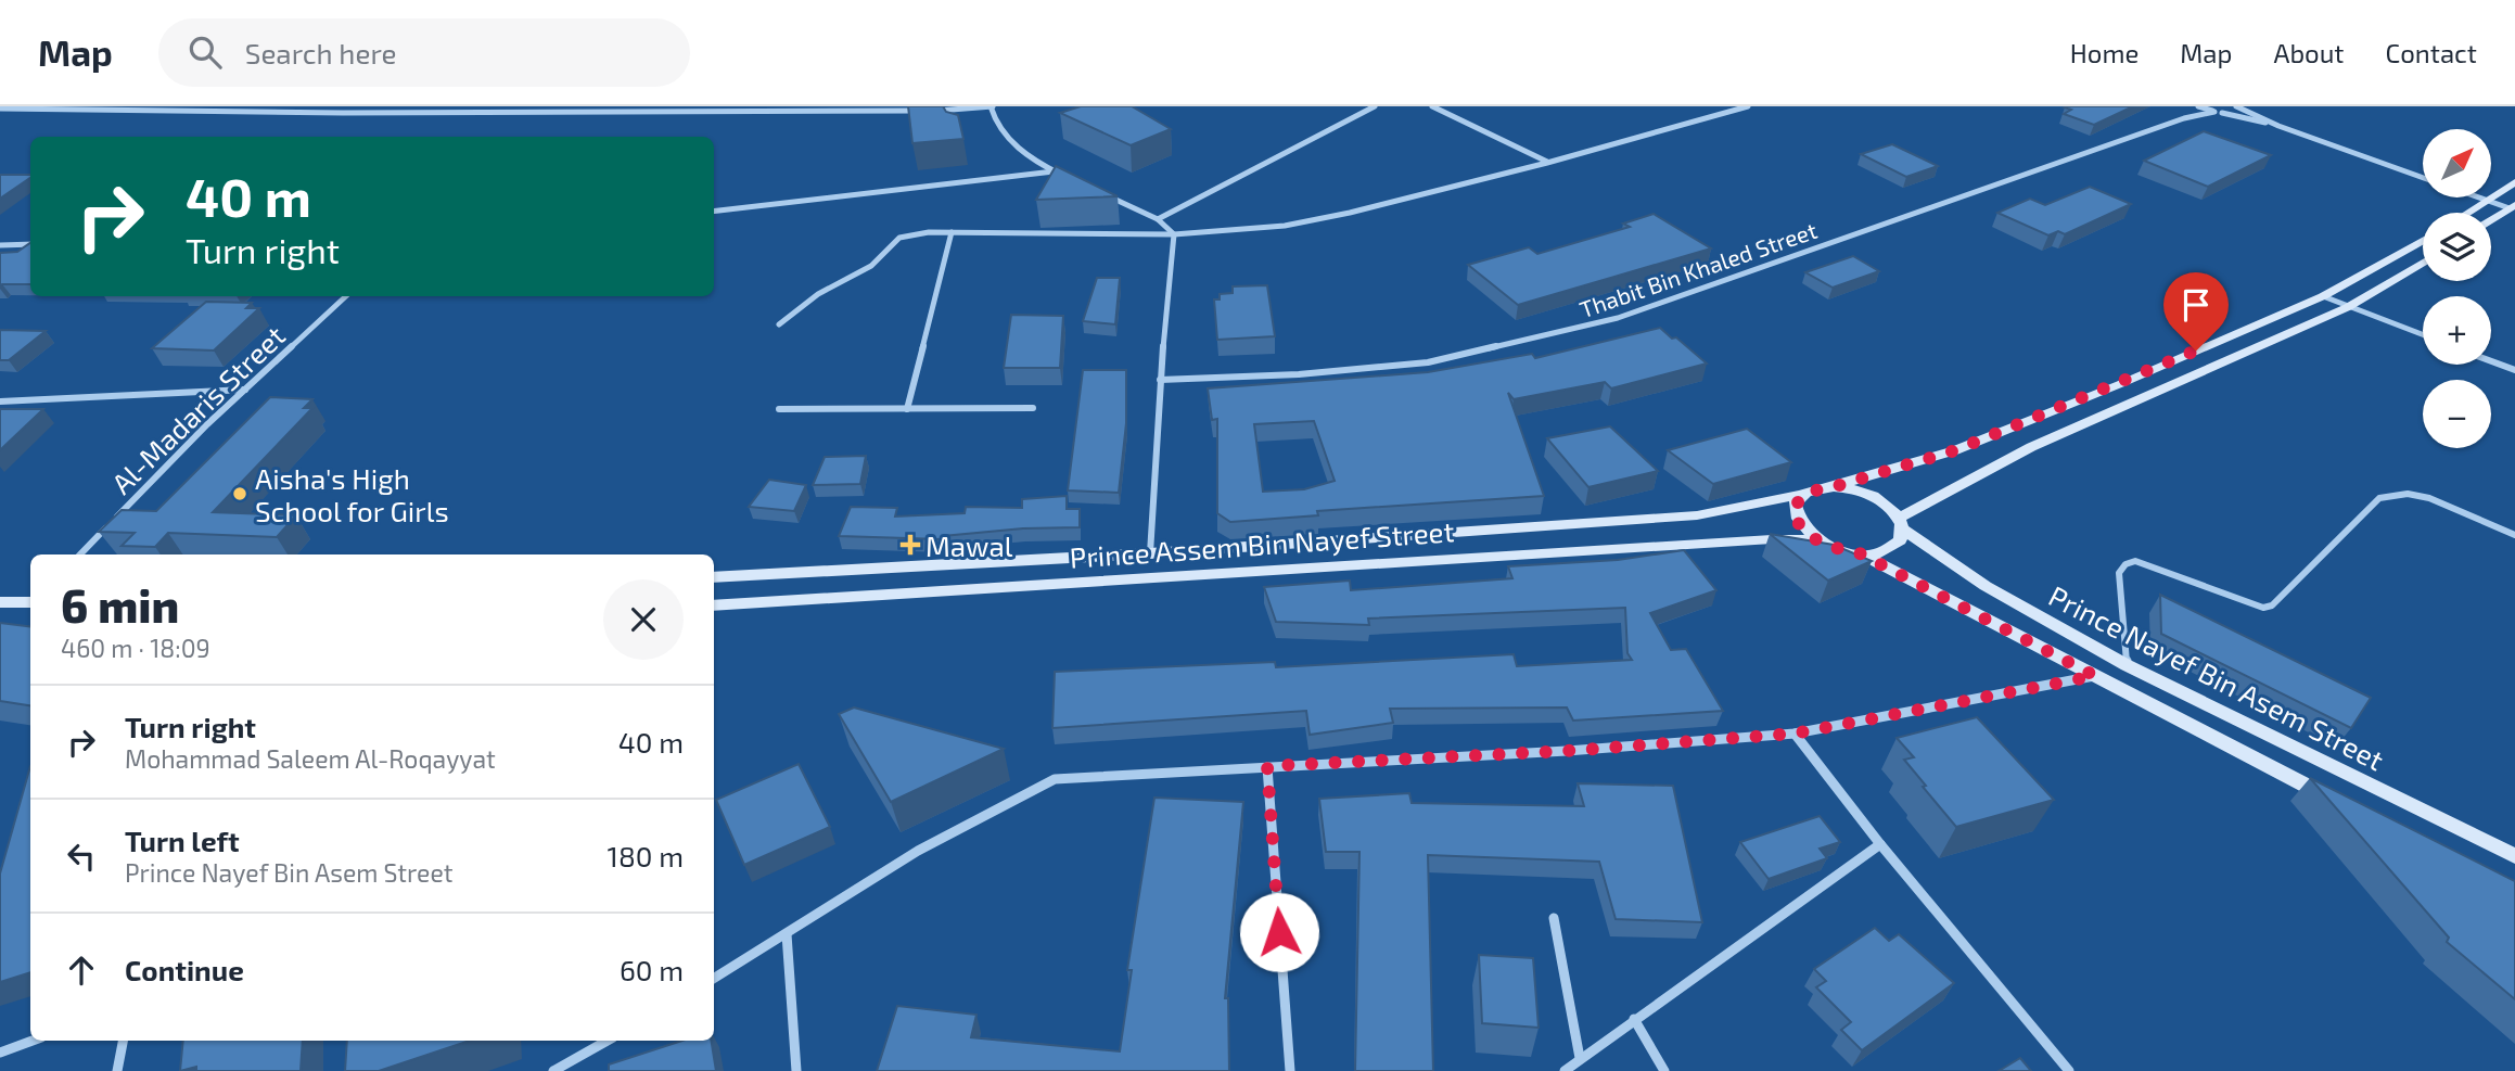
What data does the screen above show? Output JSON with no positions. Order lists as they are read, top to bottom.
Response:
{
  "streets": {
    "main road": ["Prince Assem Bin Nayef Street", "Prince Nayef Bin Asem Street"],
    "street": ["Thabit Bin Khaled Street", "Al-Madaris Street"]
  },
  "crossings": [
    ["Prince Assem Bin Nayef Street", "Prince Nayef Bin Asem Street"]
  ],
  "places": {
    "other": ["Aisha's High School for Girls"],
    "health": ["Mawal"]
  },
  "north": "top right",
  "page": {
    "header": "Map",
    "search": "Search here",
    "nav": [
      "Home",
      "Map",
      "About",
      "Contact"
    ],
    "map_buttons": ["+", "−"],
    "turn": ["40 m", "Turn right"],
    "heading": ["6 min", "460 m · 18:09"],
    "list": [
      {
        "name": "Turn right",
        "note": "Mohammad Saleem Al-Roqayyat",
        "value": "40 m"
      },
      {
        "name": "Turn left",
        "note": "Prince Nayef Bin Asem Street",
        "value": "180 m"
      },
      {
        "name": "Continue",
        "value": "60 m"
      }
    ]
  }
}
